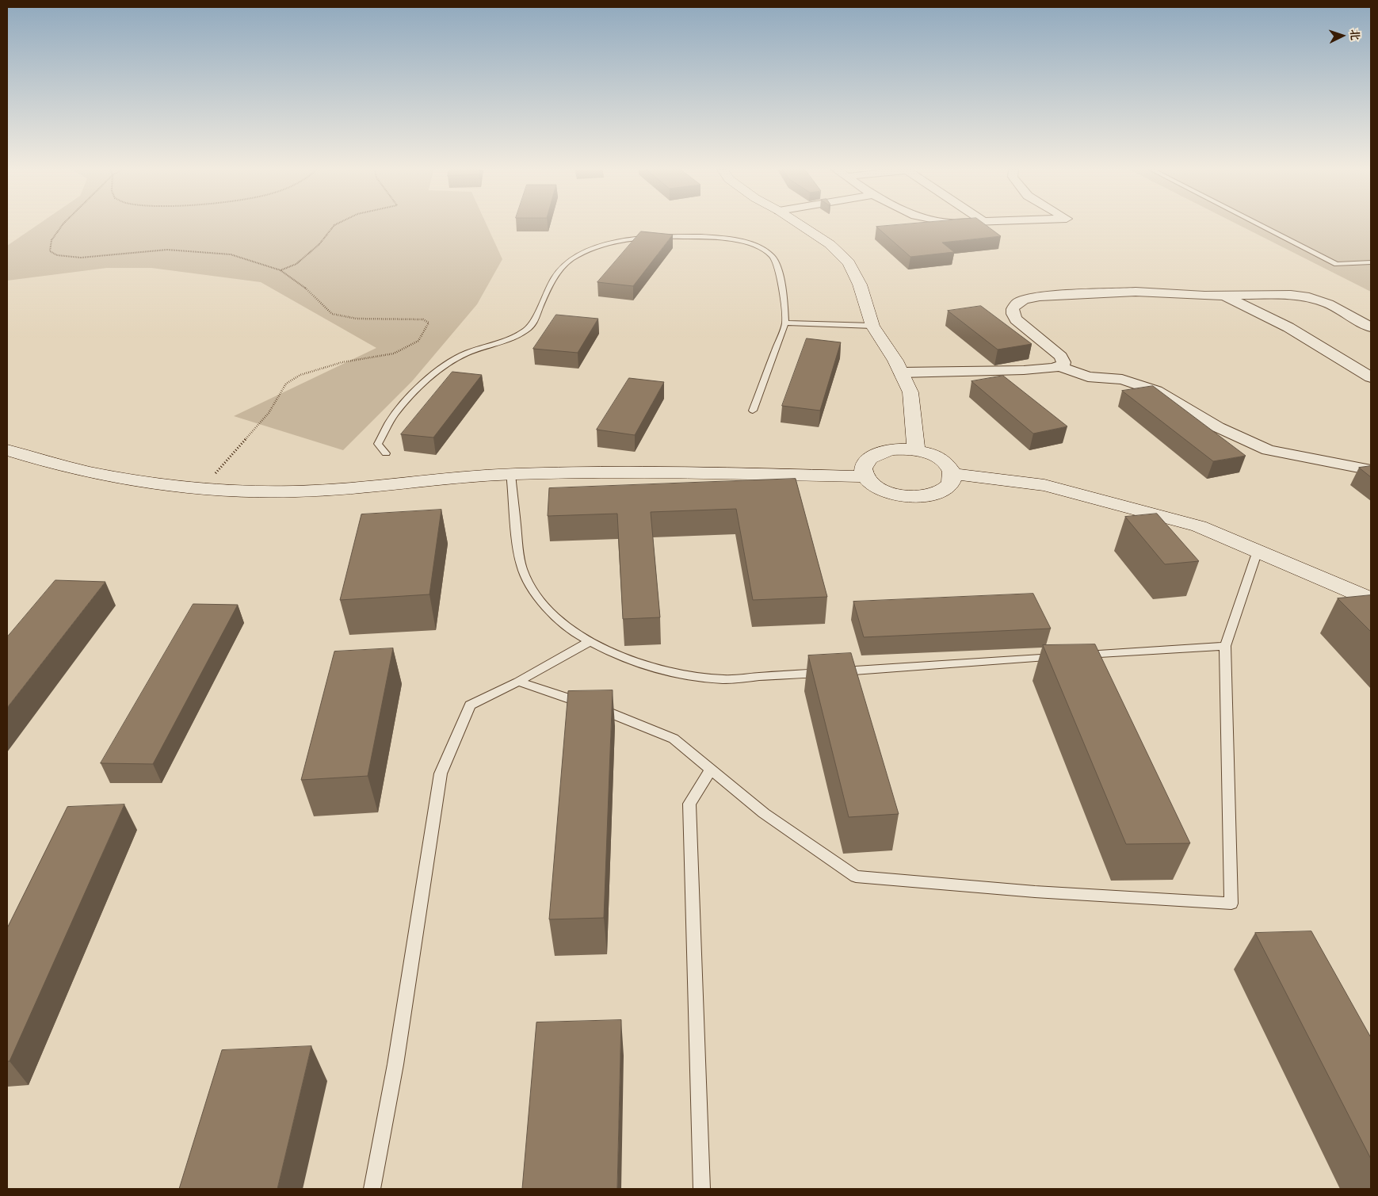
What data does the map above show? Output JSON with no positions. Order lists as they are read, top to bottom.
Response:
{
  "north": "right"
}
